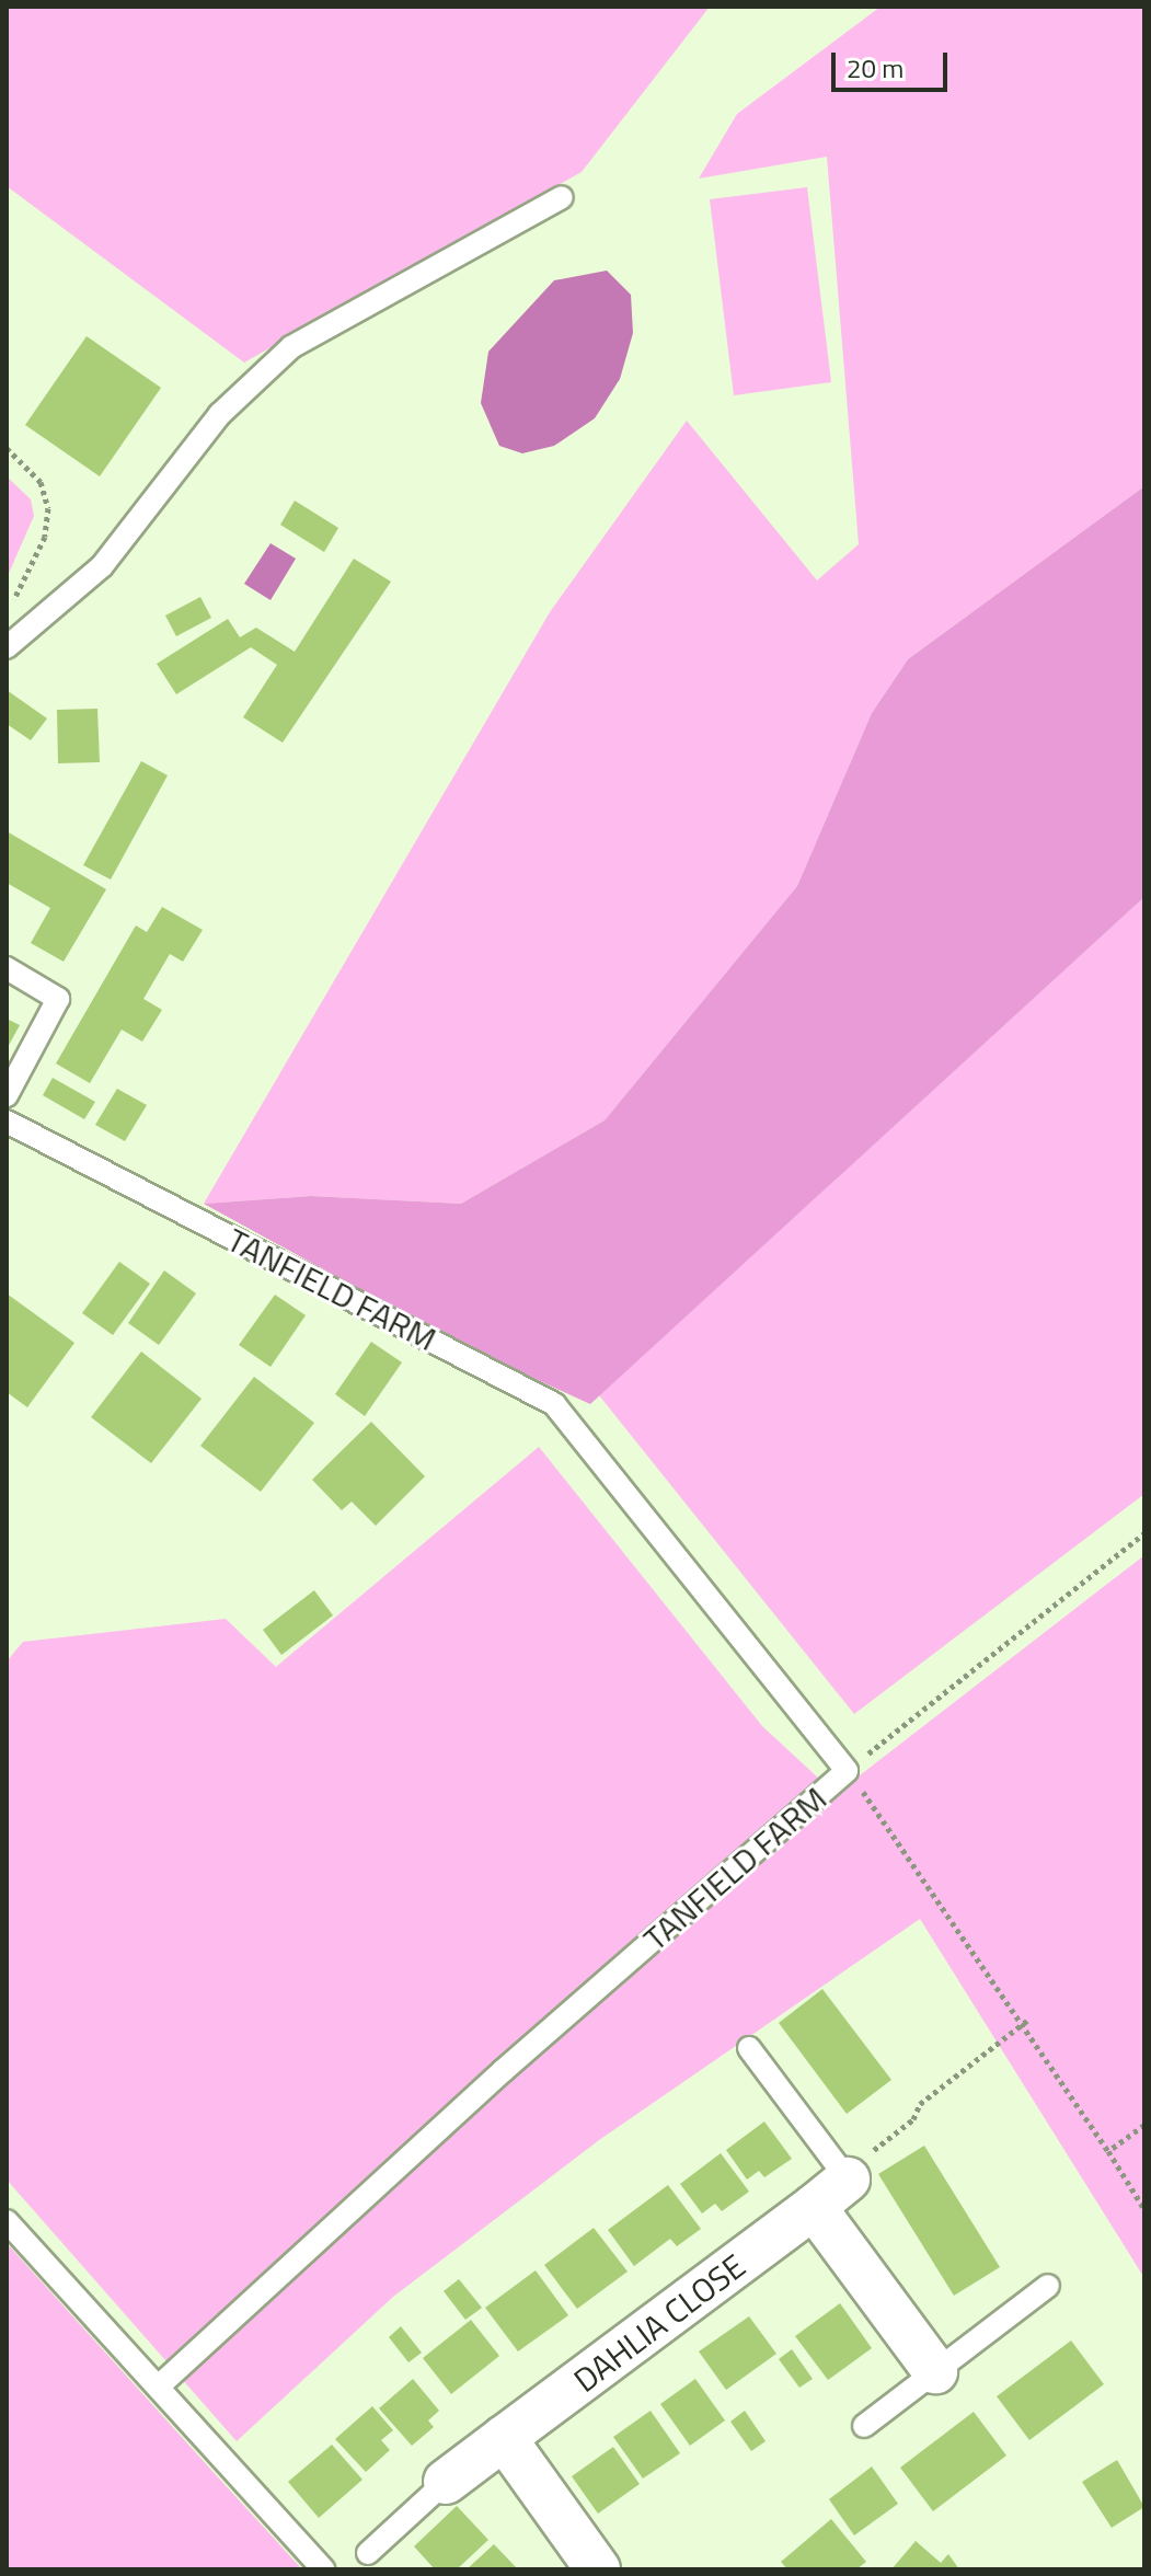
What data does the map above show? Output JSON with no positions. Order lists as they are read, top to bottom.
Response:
{
  "streets": {
    "street": ["DAHLIA CLOSE"],
    "lane": ["TANFIELD FARM"]
  },
  "scale_bar": "20 m"
}
